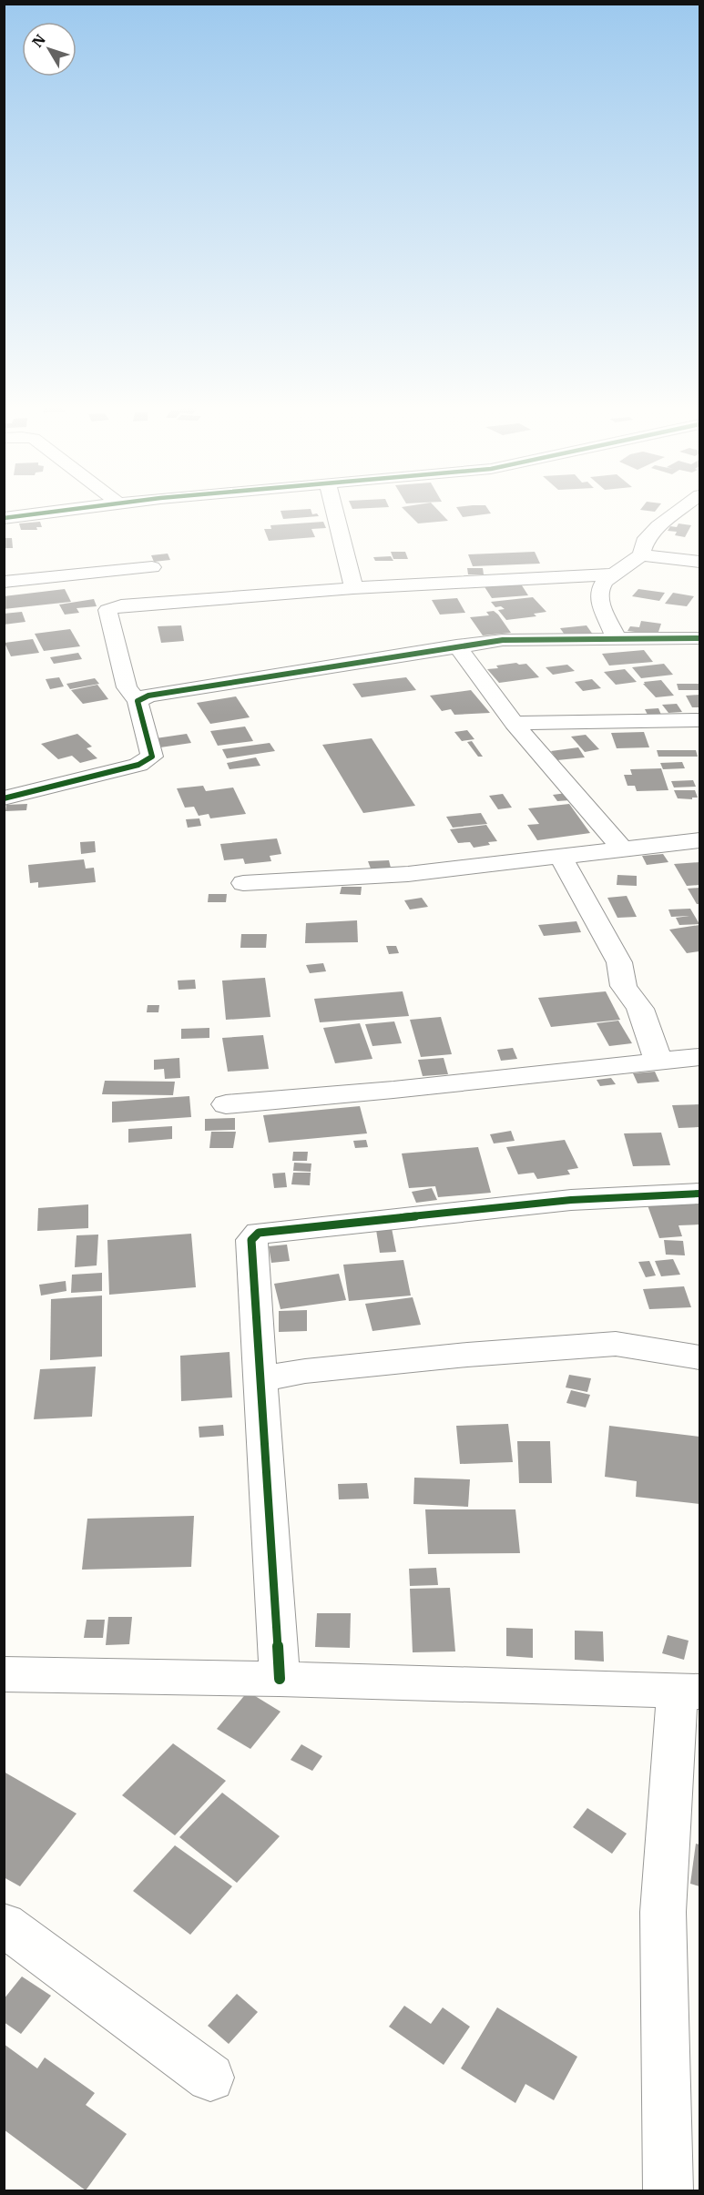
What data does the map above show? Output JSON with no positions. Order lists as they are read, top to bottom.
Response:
{
  "north": "top left"
}
